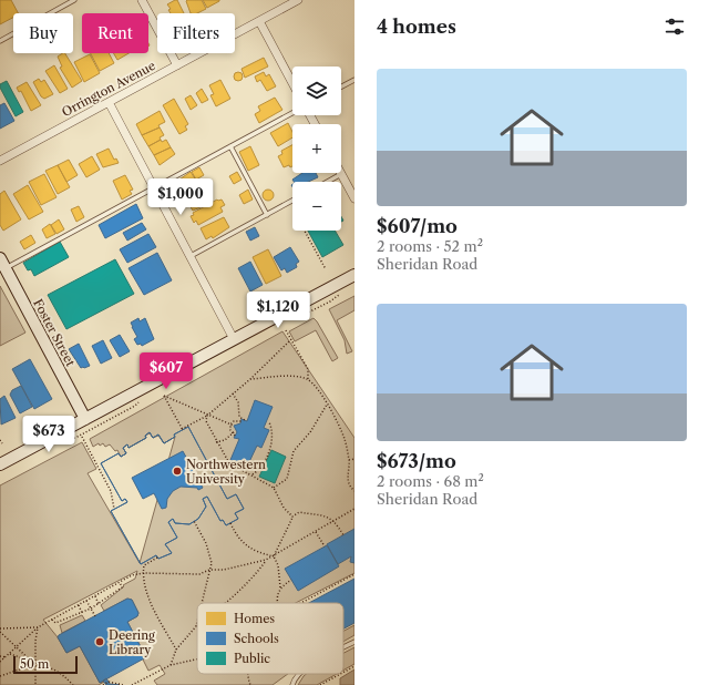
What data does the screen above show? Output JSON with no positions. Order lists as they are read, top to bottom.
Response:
{
  "streets": {
    "main road": ["Foster Street"],
    "street": ["Orrington Avenue"]
  },
  "places": ["Northwestern University", "Deering Library"],
  "legend": ["Homes", "Schools", "Public"],
  "scale_bar": "50 m",
  "page": {
    "heading": "4 homes",
    "chip": ["Buy", "Rent", "Filters"],
    "list": [
      {
        "name": "$607/mo",
        "note": "2 rooms · 52 m² · Sheridan Road"
      },
      {
        "name": "$673/mo",
        "note": "2 rooms · 68 m² · Sheridan Road"
      }
    ],
    "map_buttons": ["+", "−"],
    "price": [
      "$1,000",
      "$1,120",
      "$607",
      "$673"
    ],
    "scale": "50 m"
  }
}
